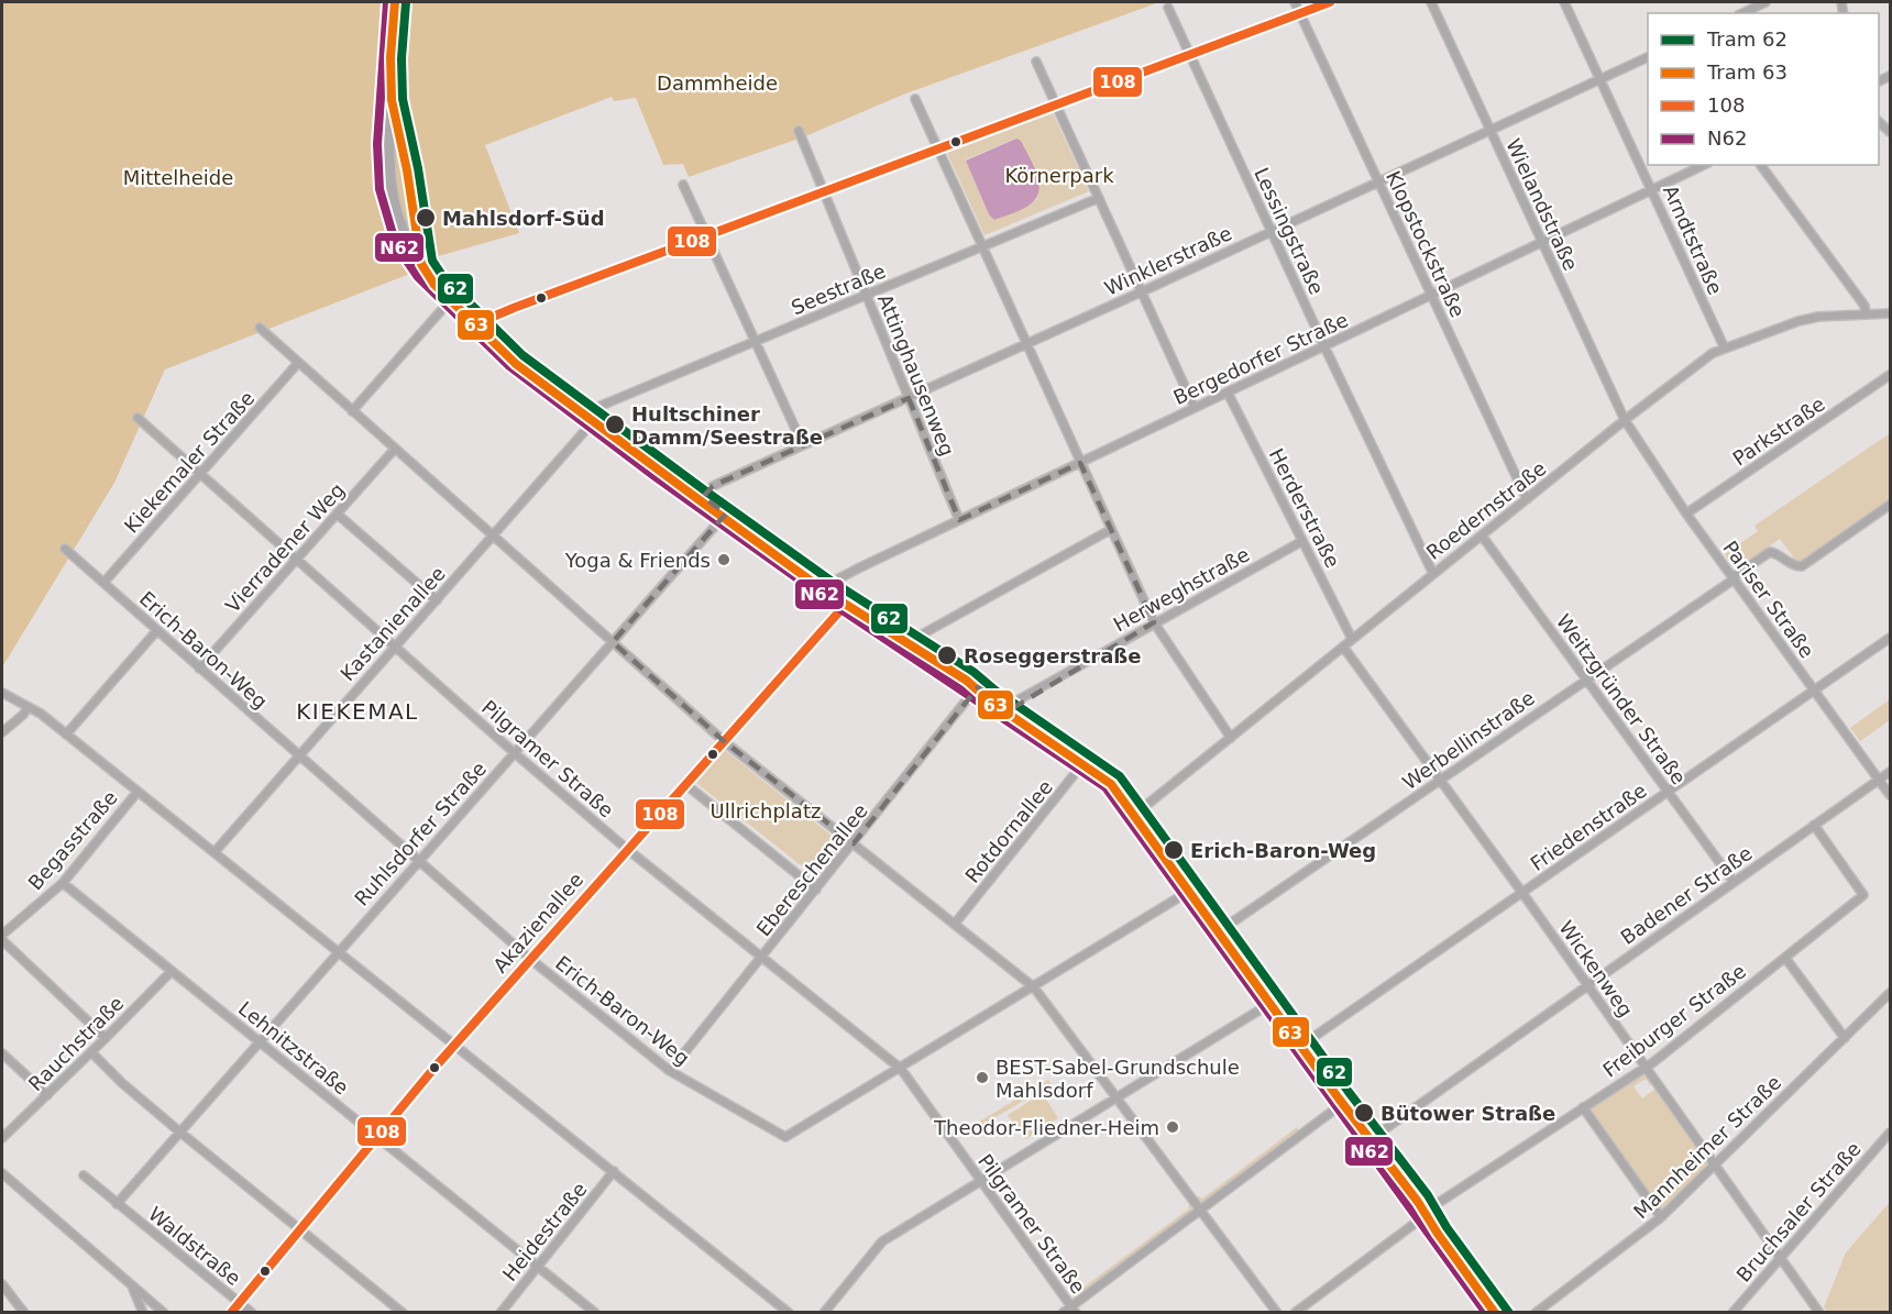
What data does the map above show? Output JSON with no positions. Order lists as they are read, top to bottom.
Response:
{
  "streets": {
    "street": [
      "Wielandstraße",
      "Lessingstraße",
      "Arndtstraße",
      "Klopstockstraße",
      "Winklerstraße",
      "Seestraße",
      "Bergedorfer Straße",
      "Attinghausenweg",
      "Parkstraße",
      "Kiekemaler Straße",
      "Herderstraße",
      "Roedernstraße",
      "Vierradener Weg",
      "Herweghstraße",
      "Pariser Straße",
      "Kastanienallee",
      "Erich-Baron-Weg",
      "Weitzgründer Straße",
      "Werbellinstraße",
      "Pilgramer Straße",
      "Friedenstraße",
      "Rotdornallee",
      "Ruhlsdorfer Straße",
      "Begasstraße",
      "Ebereschenallee",
      "Badener Straße",
      "Akazienallee",
      "Wickenweg",
      "Freiburger Straße",
      "Rauchstraße",
      "Lehnitzstraße",
      "Mannheimer Straße",
      "Bruchsaler Straße",
      "Heidestraße",
      "Waldstraße"
    ]
  },
  "crossings": [
    ["Wielandstraße", "Winklerstraße"],
    ["Wielandstraße", "Bergedorfer Straße"],
    ["Wielandstraße", "Roedernstraße"],
    ["Wielandstraße", "Pariser Straße"],
    ["Lessingstraße", "Winklerstraße"],
    ["Lessingstraße", "Bergedorfer Straße"],
    ["Lessingstraße", "Roedernstraße"],
    ["Arndtstraße", "Winklerstraße"],
    ["Arndtstraße", "Bergedorfer Straße"],
    ["Arndtstraße", "Roedernstraße"],
    ["Klopstockstraße", "Winklerstraße"],
    ["Klopstockstraße", "Bergedorfer Straße"],
    ["Klopstockstraße", "Roedernstraße"],
    ["Winklerstraße", "Attinghausenweg"],
    ["Seestraße", "Attinghausenweg"],
    ["Seestraße", "Kastanienallee"],
    ["Bergedorfer Straße", "Attinghausenweg"],
    ["Bergedorfer Straße", "Herderstraße"],
    ["Parkstraße", "Pariser Straße"],
    ["Kiekemaler Straße", "Erich-Baron-Weg"],
    ["Kiekemaler Straße", "Pilgramer Straße"],
    ["Herderstraße", "Roedernstraße"],
    ["Herderstraße", "Herweghstraße"],
    ["Roedernstraße", "Pariser Straße"],
    ["Roedernstraße", "Weitzgründer Straße"],
    ["Roedernstraße", "Wickenweg"],
    ["Vierradener Weg", "Erich-Baron-Weg"],
    ["Vierradener Weg", "Pilgramer Straße"],
    ["Pariser Straße", "Werbellinstraße"],
    ["Pariser Straße", "Friedenstraße"],
    ["Pariser Straße", "Badener Straße"],
    ["Kastanienallee", "Erich-Baron-Weg"],
    ["Kastanienallee", "Pilgramer Straße"],
    ["Erich-Baron-Weg", "Pilgramer Straße"],
    ["Erich-Baron-Weg", "Ruhlsdorfer Straße"],
    ["Erich-Baron-Weg", "Ebereschenallee"],
    ["Erich-Baron-Weg", "Akazienallee"],
    ["Weitzgründer Straße", "Werbellinstraße"],
    ["Weitzgründer Straße", "Friedenstraße"],
    ["Weitzgründer Straße", "Badener Straße"],
    ["Werbellinstraße", "Wickenweg"],
    ["Pilgramer Straße", "Ruhlsdorfer Straße"],
    ["Pilgramer Straße", "Ebereschenallee"],
    ["Pilgramer Straße", "Akazienallee"],
    ["Friedenstraße", "Wickenweg"],
    ["Ruhlsdorfer Straße", "Lehnitzstraße"],
    ["Ruhlsdorfer Straße", "Waldstraße"],
    ["Begasstraße", "Lehnitzstraße"],
    ["Badener Straße", "Wickenweg"],
    ["Badener Straße", "Freiburger Straße"],
    ["Akazienallee", "Lehnitzstraße"],
    ["Akazienallee", "Waldstraße"],
    ["Wickenweg", "Freiburger Straße"],
    ["Wickenweg", "Mannheimer Straße"],
    ["Wickenweg", "Bruchsaler Straße"],
    ["Rauchstraße", "Lehnitzstraße"],
    ["Lehnitzstraße", "Heidestraße"]
  ],
  "districts": ["KIEKEMAL"],
  "parks": [
    "Dammheide",
    "Körnerpark",
    "Mittelheide",
    "Ullrichplatz"
  ],
  "places": [
    "Mahlsdorf-Süd",
    "Hultschiner Damm/Seestraße",
    "Yoga & Friends",
    "Roseggerstraße",
    "Erich-Baron-Weg",
    "BEST-Sabel-Grundschule Mahlsdorf",
    "Bütower Straße",
    "Theodor-Fliedner-Heim"
  ],
  "lines": [
    "tram line 62",
    "tram line 63",
    "transit line 108",
    "transit line N62"
  ],
  "legend": [
    "Tram 62",
    "Tram 63",
    "108",
    "N62"
  ]
}
